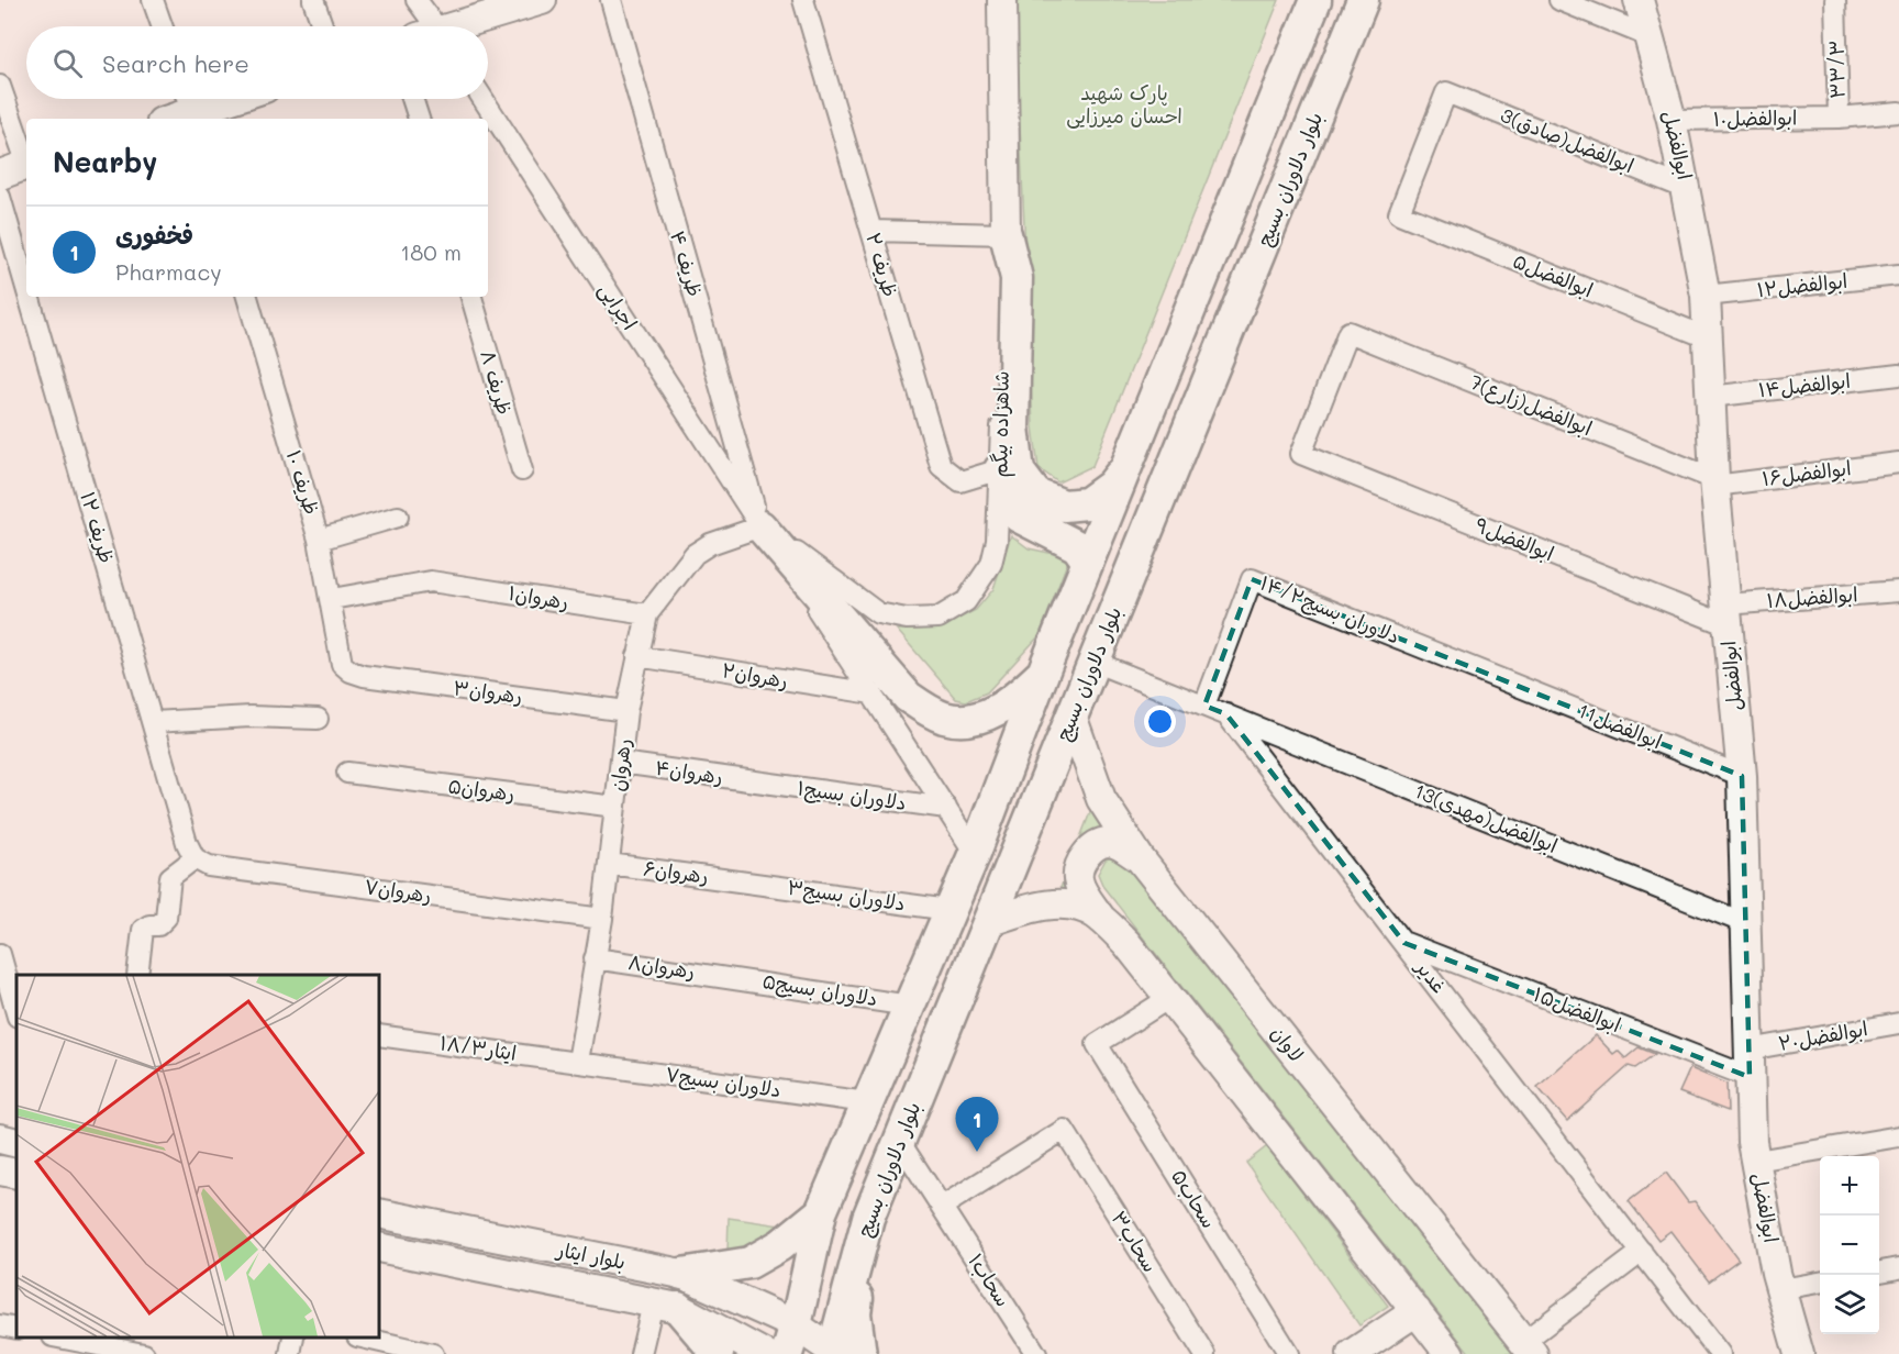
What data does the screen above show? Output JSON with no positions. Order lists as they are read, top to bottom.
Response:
{
  "streets": {
    "main road": ["بلوار دلاوران بسیج"],
    "street": [
      "۳۳/۳",
      "ابوالفضل۱۰",
      "3ابوالفضل(صادق)",
      "ابوالفضل",
      "ظریف ۴",
      "ظریف ۲",
      "ابوالفضل۵",
      "ابوالفضل۱۲",
      "اجرایی",
      "ظریف ۸",
      "ابوالفضل۱۴",
      "7ابوالفضل(زارع)",
      "شاهزاده بیگم",
      "ابوالفضل۱۶",
      "ظریف ۱۰",
      "ظریف ۱۲",
      "ابوالفضل۹",
      "رهروان۱",
      "ابوالفضل۱۸",
      "۱۴/۲دلاوران بسیج",
      "رهروان۲",
      "رهروان۳",
      "11ابوالفضل",
      "رهروان",
      "رهروان۴",
      "رهروان۵",
      "دلاوران بسیج۱",
      "13ابوالفضل(مهدی)",
      "رهروان۶",
      "رهروان۷",
      "دلاوران بسیج۳",
      "رهروان۸",
      "غدیر",
      "دلاوران بسیج۵",
      "ابوالفضل۱۵",
      "ابوالفضل۲۰",
      "لاوان",
      "ایثار۱۸/۳",
      "دلاوران بسیج۷",
      "۵سحاب",
      "۳سحاب",
      "بلوار ایثار",
      "۱سحاب"
    ]
  },
  "crossings": [
    ["۳۳/۳", "ابوالفضل۱۰"],
    ["ابوالفضل۱۰", "ابوالفضل"],
    ["3ابوالفضل(صادق)", "ابوالفضل"],
    ["3ابوالفضل(صادق)", "ابوالفضل۵"],
    ["ابوالفضل", "ابوالفضل۵"],
    ["ابوالفضل", "ابوالفضل۱۲"],
    ["ابوالفضل", "ابوالفضل۱۴"],
    ["ابوالفضل", "7ابوالفضل(زارع)"],
    ["ابوالفضل", "ابوالفضل۱۶"],
    ["ابوالفضل", "ابوالفضل۹"],
    ["ابوالفضل", "ابوالفضل۱۸"],
    ["ابوالفضل", "11ابوالفضل"],
    ["ابوالفضل", "13ابوالفضل(مهدی)"],
    ["ابوالفضل", "ابوالفضل۱۵"],
    ["ابوالفضل", "ابوالفضل۲۰"],
    ["بلوار دلاوران بسیج", "اجرایی"],
    ["بلوار دلاوران بسیج", "دلاوران بسیج۳"],
    ["بلوار دلاوران بسیج", "دلاوران بسیج۵"],
    ["بلوار دلاوران بسیج", "لاوان"],
    ["بلوار دلاوران بسیج", "دلاوران بسیج۷"],
    ["بلوار دلاوران بسیج", "بلوار ایثار"],
    ["بلوار دلاوران بسیج", "۱سحاب"],
    ["ظریف ۴", "اجرایی"],
    ["ظریف ۴", "شاهزاده بیگم"],
    ["ظریف ۴", "رهروان"],
    ["ظریف ۲", "شاهزاده بیگم"],
    ["اجرایی", "شاهزاده بیگم"],
    ["اجرایی", "رهروان۲"],
    ["اجرایی", "رهروان"],
    ["اجرایی", "دلاوران بسیج۱"],
    ["7ابوالفضل(زارع)", "ابوالفضل۱۶"],
    ["7ابوالفضل(زارع)", "ابوالفضل۹"],
    ["شاهزاده بیگم", "رهروان"],
    ["ظریف ۱۰", "رهروان۱"],
    ["ظریف ۱۰", "رهروان۳"],
    ["ظریف ۱۲", "رهروان۷"],
    ["ابوالفضل۹", "ابوالفضل۱۸"],
    ["رهروان۱", "رهروان"],
    ["۱۴/۲دلاوران بسیج", "11ابوالفضل"],
    ["رهروان۲", "رهروان"],
    ["رهروان۳", "رهروان"],
    ["رهروان", "رهروان۴"],
    ["رهروان", "رهروان۵"],
    ["رهروان", "رهروان۶"],
    ["رهروان", "رهروان۷"],
    ["رهروان", "رهروان۸"],
    ["رهروان", "ایثار۱۸/۳"],
    ["رهروان", "دلاوران بسیج۷"],
    ["رهروان۴", "دلاوران بسیج۱"],
    ["13ابوالفضل(مهدی)", "غدیر"],
    ["رهروان۶", "دلاوران بسیج۳"],
    ["رهروان۸", "دلاوران بسیج۵"],
    ["غدیر", "ابوالفضل۱۵"],
    ["ابوالفضل۱۵", "ابوالفضل۲۰"],
    ["ایثار۱۸/۳", "دلاوران بسیج۷"],
    ["۳سحاب", "۱سحاب"]
  ],
  "parks": ["پارک شهید احسان میرزایی"],
  "page": {
    "search": "Search here",
    "heading": "Nearby",
    "list": [
      {
        "mark": "1",
        "name": "فخفوری",
        "note": "Pharmacy",
        "value": "180 m"
      }
    ],
    "pins": "1",
    "map_buttons": ["+", "−"]
  }
}
